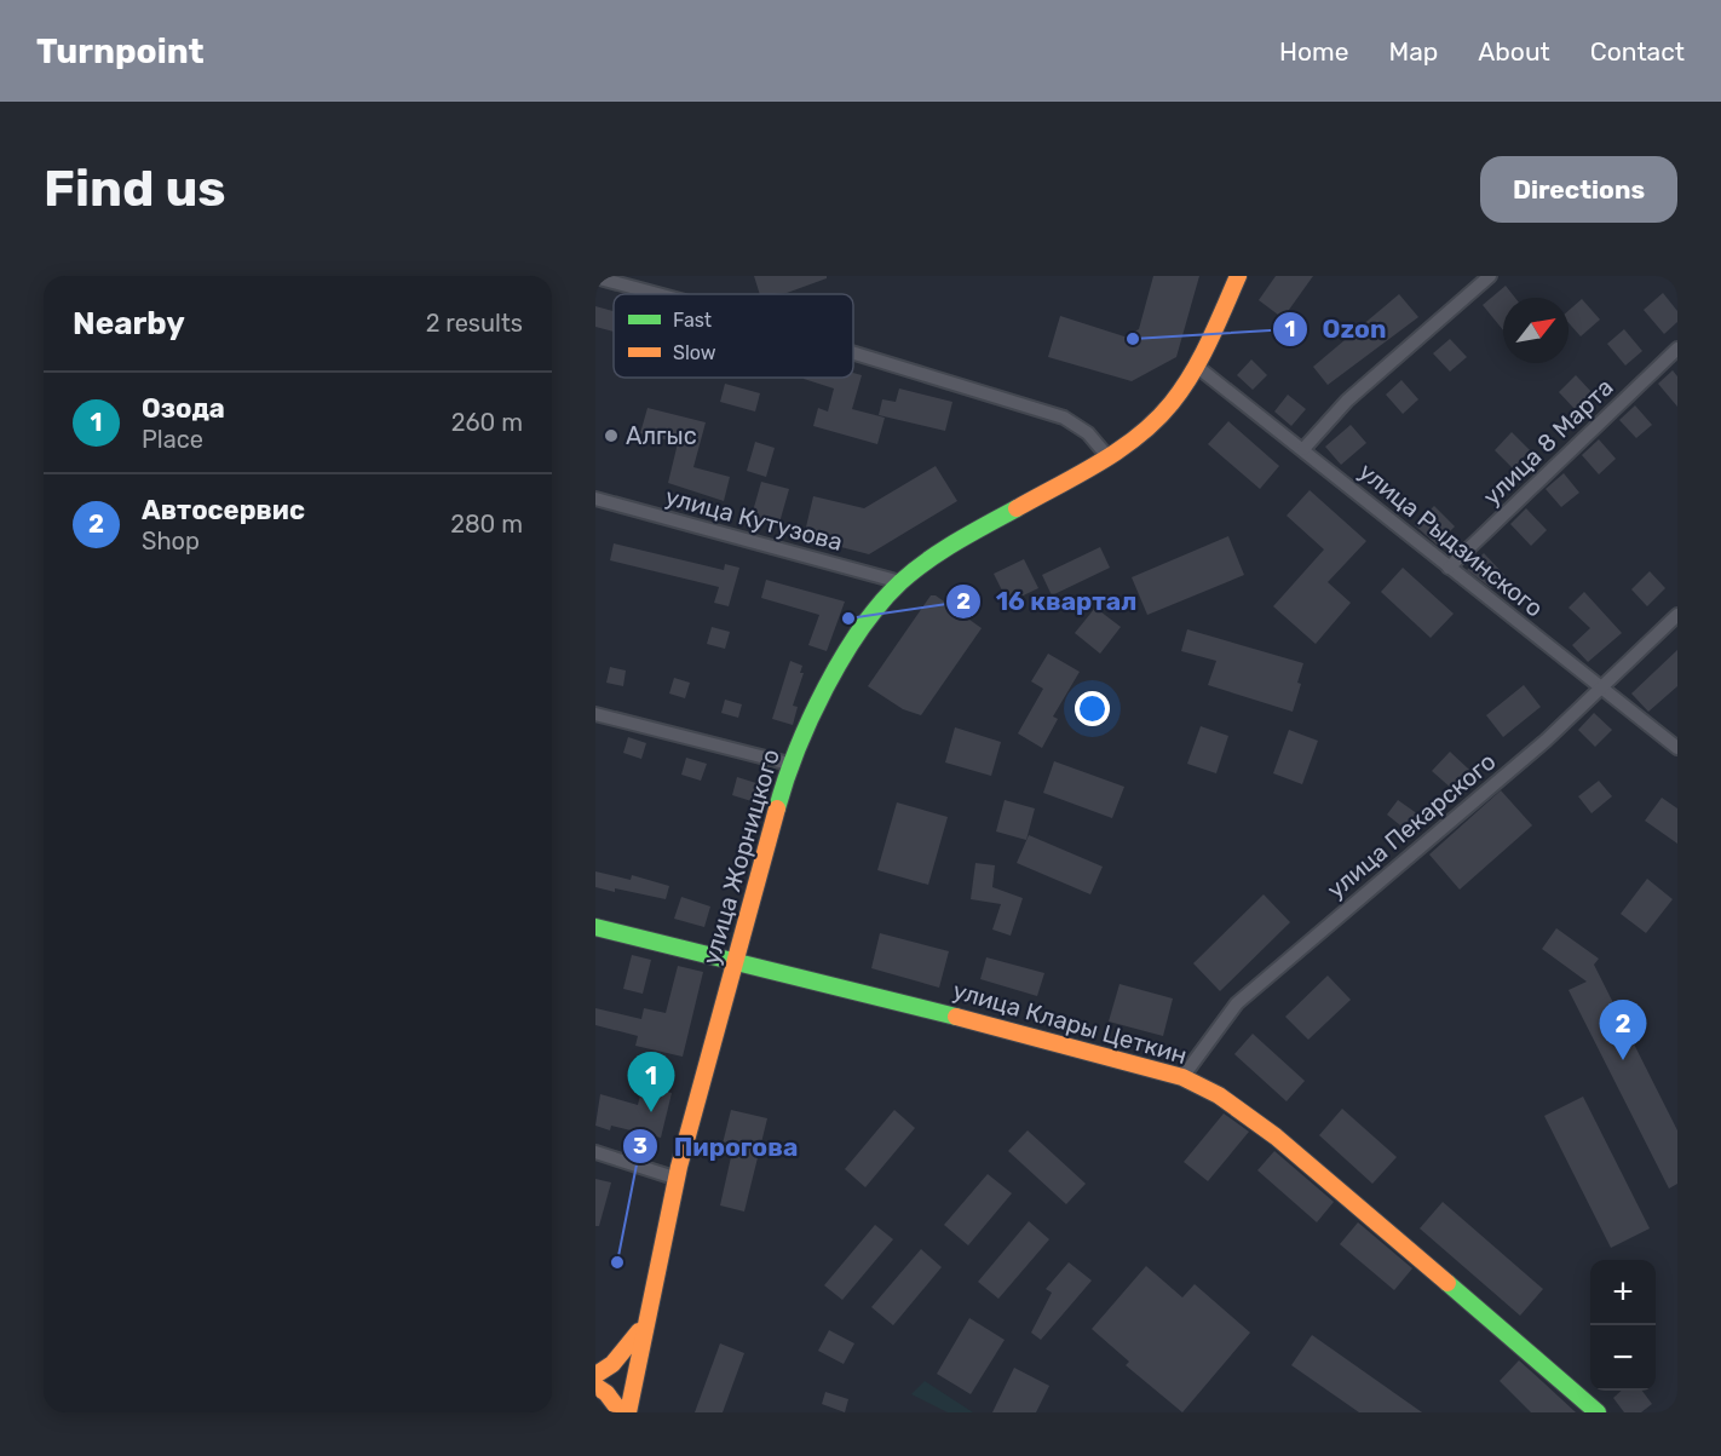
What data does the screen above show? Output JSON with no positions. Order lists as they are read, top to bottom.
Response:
{
  "streets": {
    "main road": ["улица Жорницкого", "улица Клары Цеткин"],
    "street": [
      "улица 8 Марта",
      "улица Кутузова",
      "улица Рыдзинского",
      "улица Пекарского"
    ]
  },
  "crossings": [
    ["улица 8 Марта", "улица Рыдзинского"],
    ["улица Кутузова", "улица Жорницкого"],
    ["улица Рыдзинского", "улица Пекарского"],
    ["улица Рыдзинского", "улица Жорницкого"],
    ["улица Пекарского", "улица Клары Цеткин"],
    ["улица Жорницкого", "улица Клары Цеткин"]
  ],
  "places": [
    "Ozon",
    "Алгыс",
    "16 квартал",
    "Пирогова"
  ],
  "legend": ["Fast", "Slow"],
  "north": "top right",
  "page": {
    "header": "Turnpoint",
    "nav": [
      "Home",
      "Map",
      "About",
      "Contact"
    ],
    "buttons": "Directions",
    "title": "Find us",
    "heading": ["Nearby", "2 results"],
    "list": [
      {
        "mark": "1",
        "name": "Озода",
        "note": "Place",
        "value": "260 m"
      },
      {
        "mark": "2",
        "name": "Автосервис",
        "note": "Shop",
        "value": "280 m"
      }
    ],
    "pins": ["2", "1"],
    "map_buttons": ["+", "−"]
  }
}
